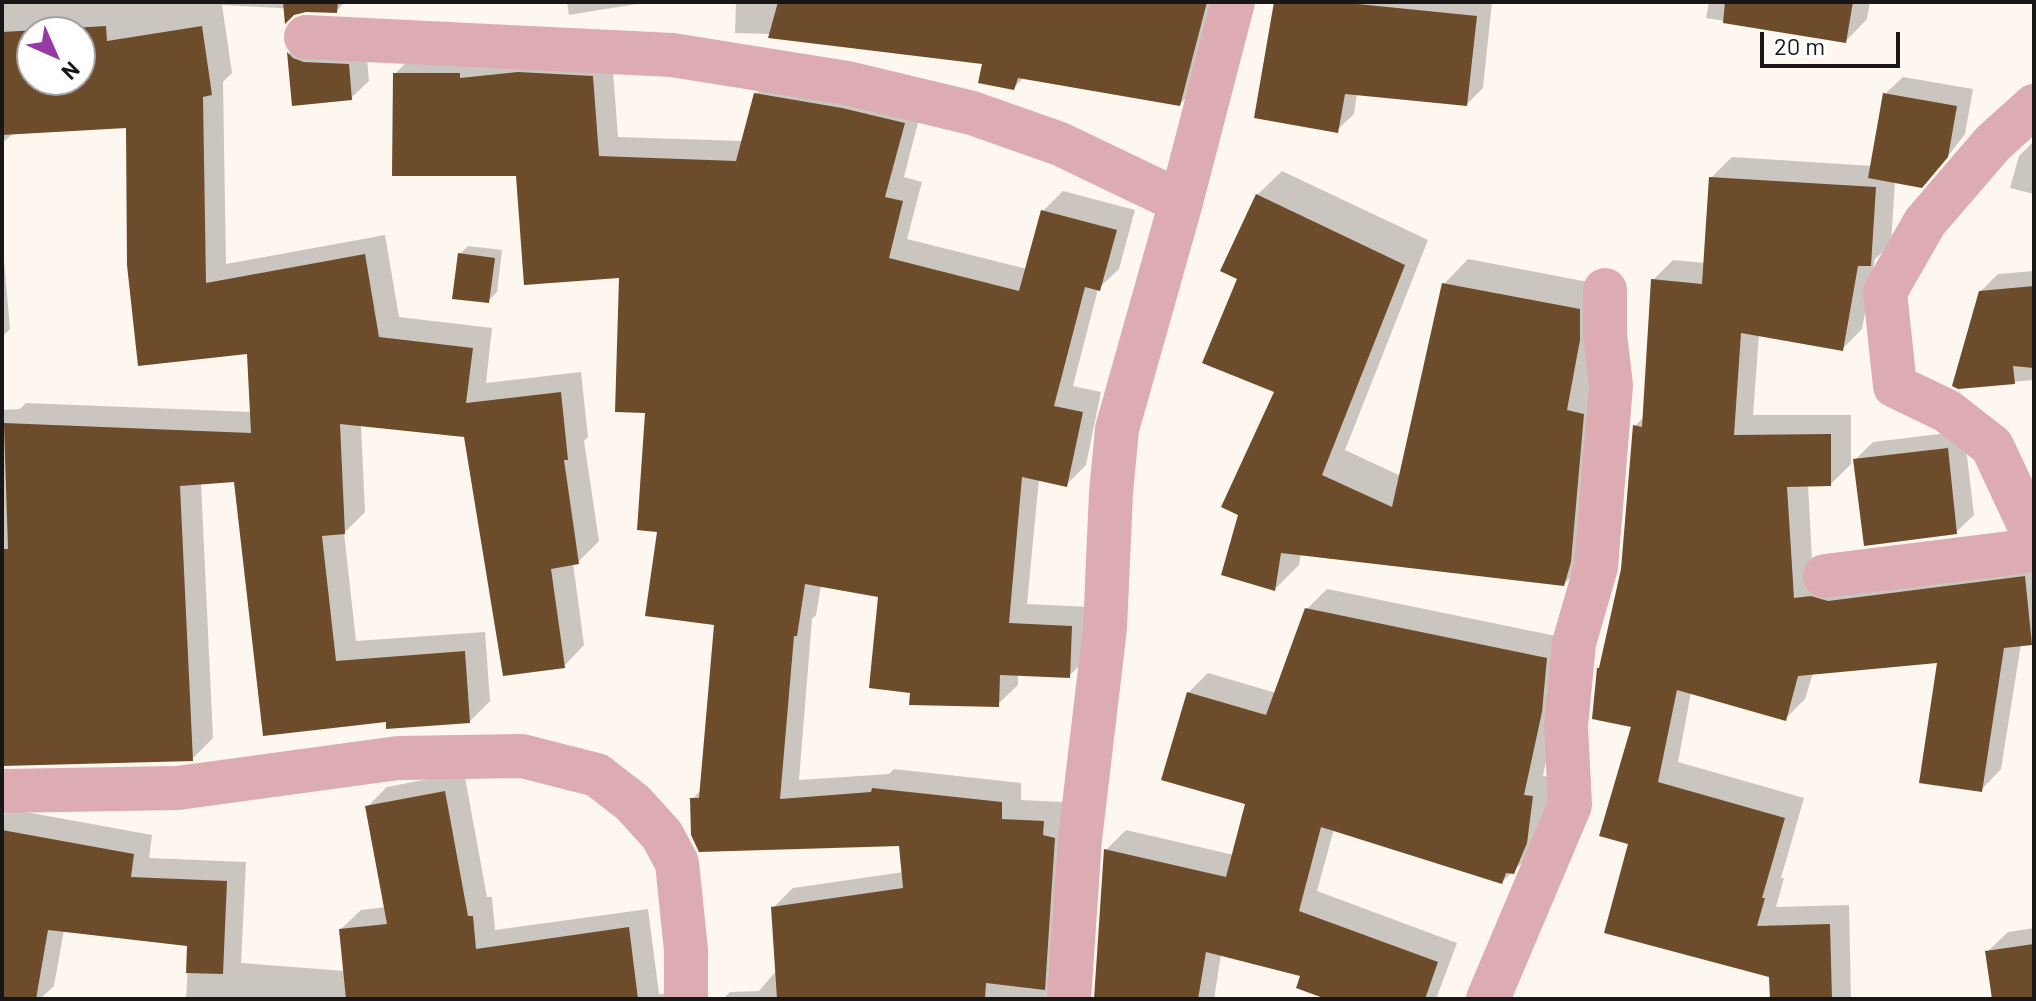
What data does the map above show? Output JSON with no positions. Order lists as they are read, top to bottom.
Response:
{
  "scale_bar": "20 m",
  "north": "bottom right"
}
